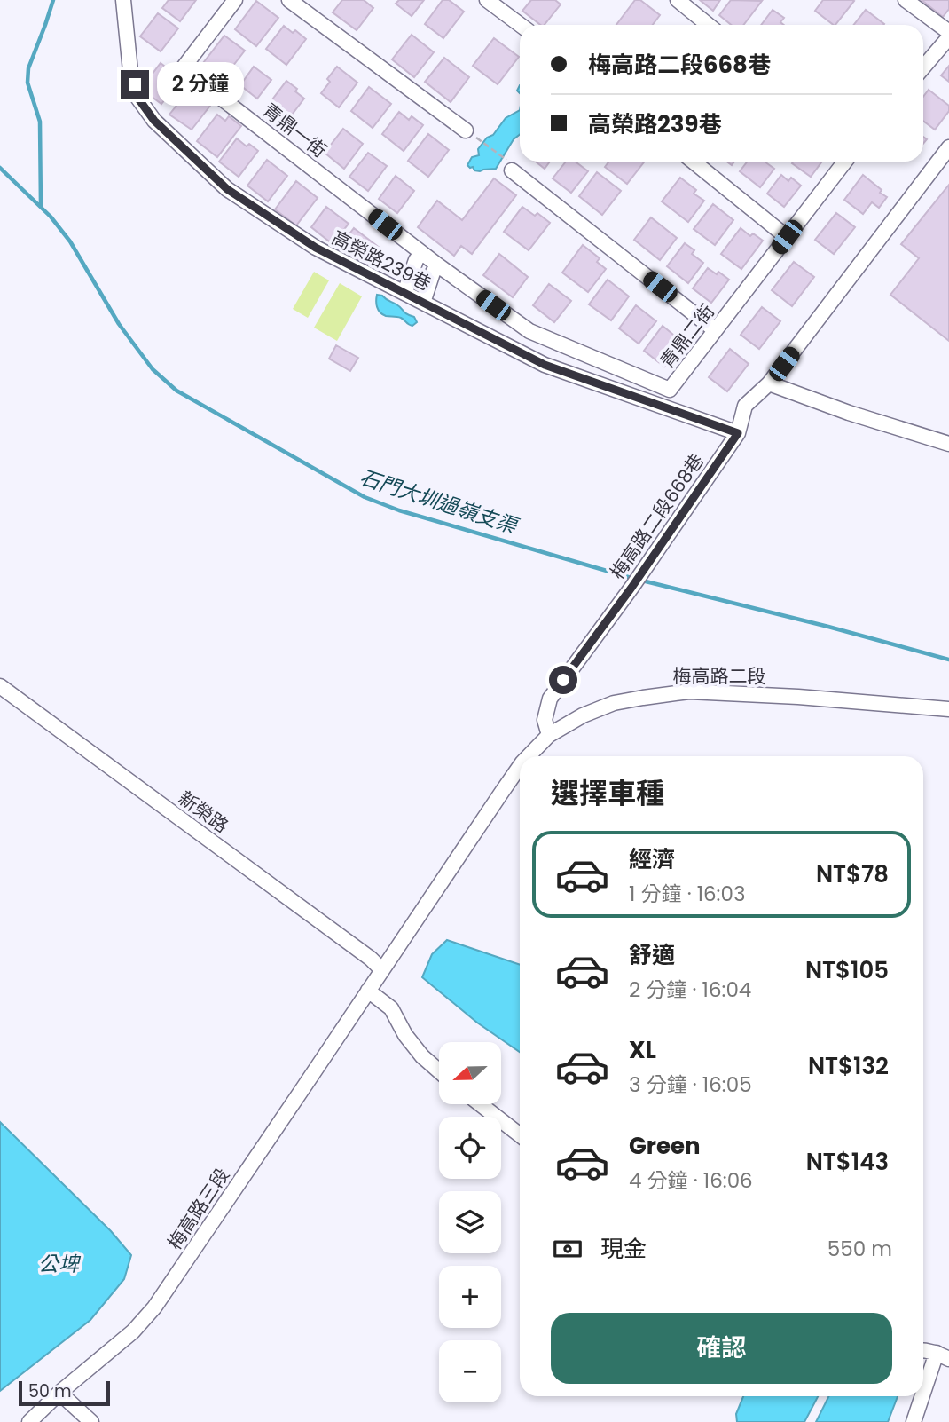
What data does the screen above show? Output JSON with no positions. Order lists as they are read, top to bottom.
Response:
{
  "streets": {
    "street": [
      "青鼎一街",
      "高榮路239巷",
      "青鼎二街",
      "梅高路二段668巷",
      "梅高路二段",
      "新榮路",
      "梅高路三段"
    ]
  },
  "crossings": [
    ["高榮路239巷", "梅高路二段668巷"],
    ["梅高路二段668巷", "梅高路二段"],
    ["梅高路二段", "新榮路"],
    ["梅高路二段", "梅高路三段"]
  ],
  "water": ["石門大圳過嶺支渠", "公埤"],
  "scale_bar": "50 m",
  "north": "left",
  "page": {
    "banner": ["梅高路二段668巷", "高榮路239巷"],
    "bubble": "2 分鐘",
    "heading": "選擇車種",
    "list": [
      {
        "name": "經濟",
        "note": "1 分鐘 · 16:03",
        "value": "NT$78"
      },
      {
        "name": "舒適",
        "note": "2 分鐘 · 16:04",
        "value": "NT$105"
      },
      {
        "name": "XL",
        "note": "3 分鐘 · 16:05",
        "value": "NT$132"
      },
      {
        "name": "Green",
        "note": "4 分鐘 · 16:06",
        "value": "NT$143"
      }
    ],
    "map_buttons": ["+", "−"],
    "pay": ["現金", "550 m"],
    "buttons": "確認",
    "scale": "50 m"
  }
}
